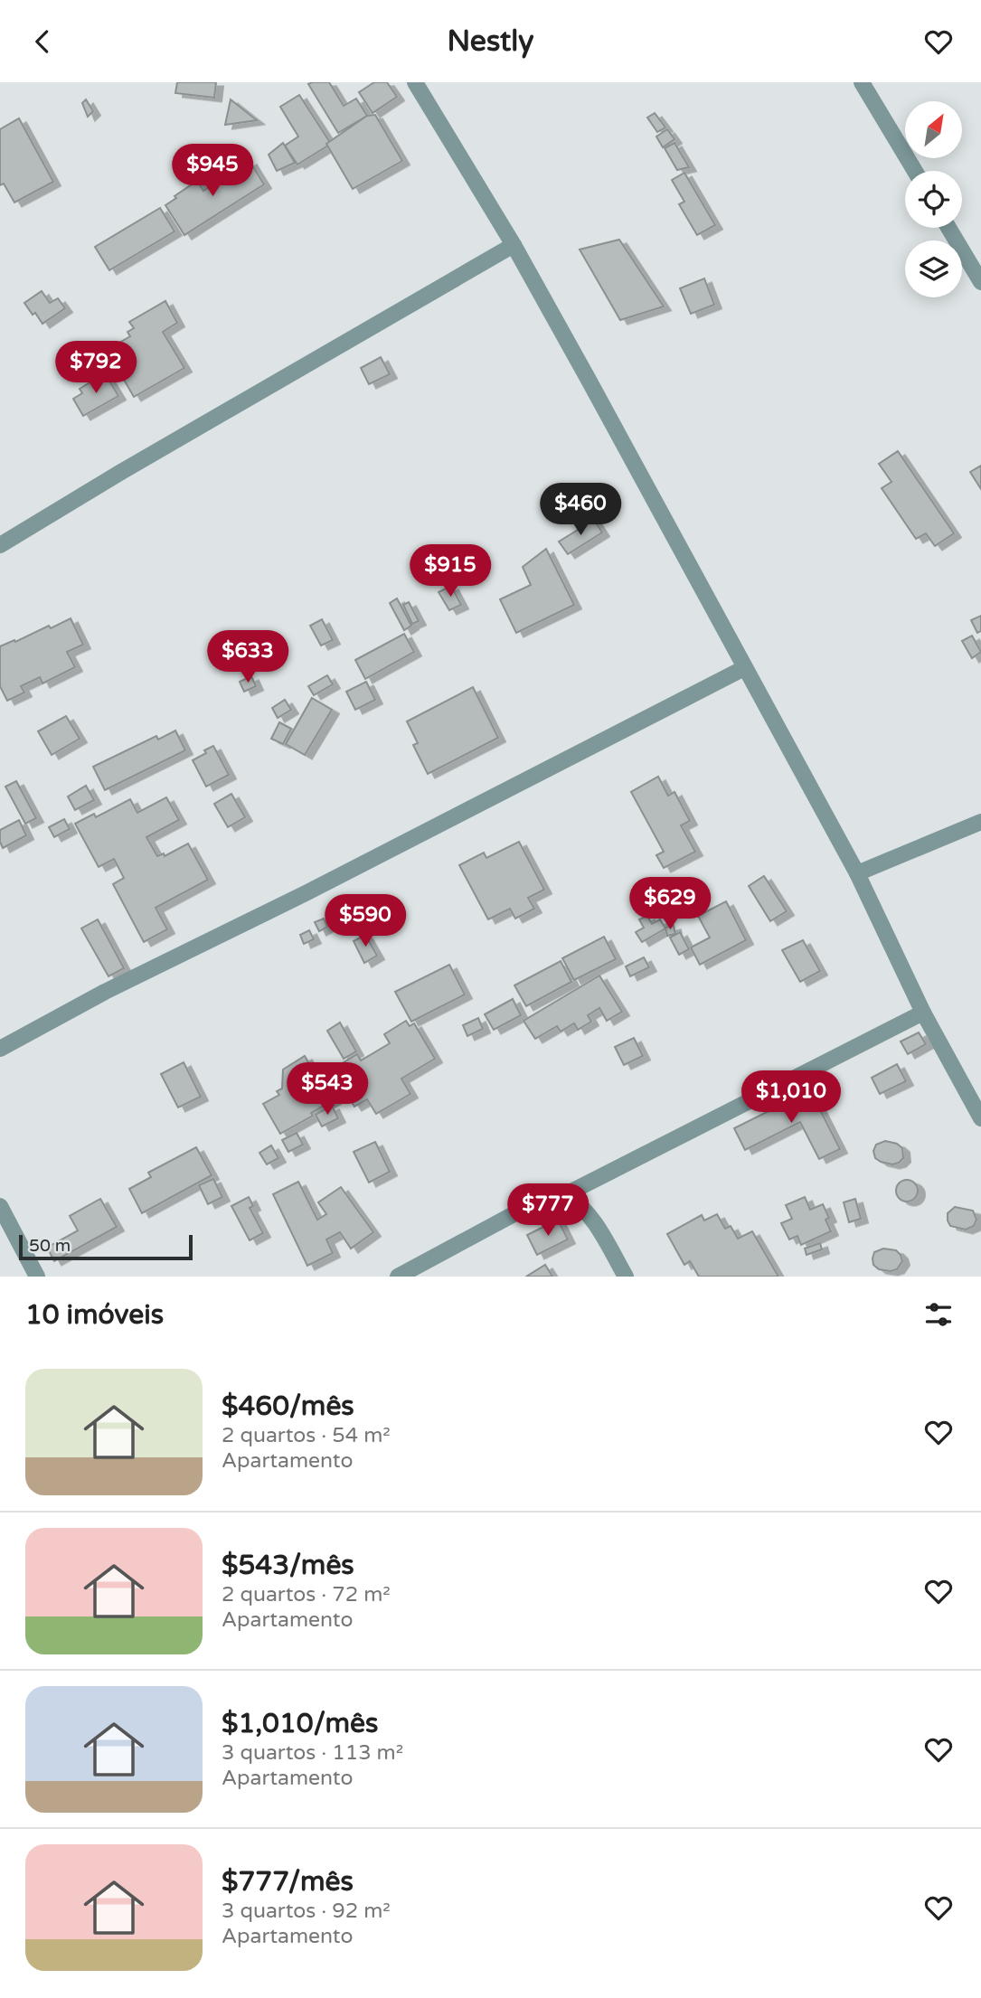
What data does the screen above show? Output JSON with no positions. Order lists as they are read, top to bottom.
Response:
{
  "scale_bar": "50 m",
  "north": "top right",
  "page": {
    "header": "Nestly",
    "price": [
      "$945",
      "$792",
      "$460",
      "$915",
      "$633",
      "$629",
      "$590",
      "$543",
      "$1,010",
      "$777"
    ],
    "scale": "50 m",
    "heading": "10 imóveis",
    "list": [
      {
        "name": "$460/mês",
        "note": "2 quartos · 54 m² · Apartamento"
      },
      {
        "name": "$543/mês",
        "note": "2 quartos · 72 m² · Apartamento"
      },
      {
        "name": "$1,010/mês",
        "note": "3 quartos · 113 m² · Apartamento"
      },
      {
        "name": "$777/mês",
        "note": "3 quartos · 92 m² · Apartamento"
      }
    ]
  }
}
